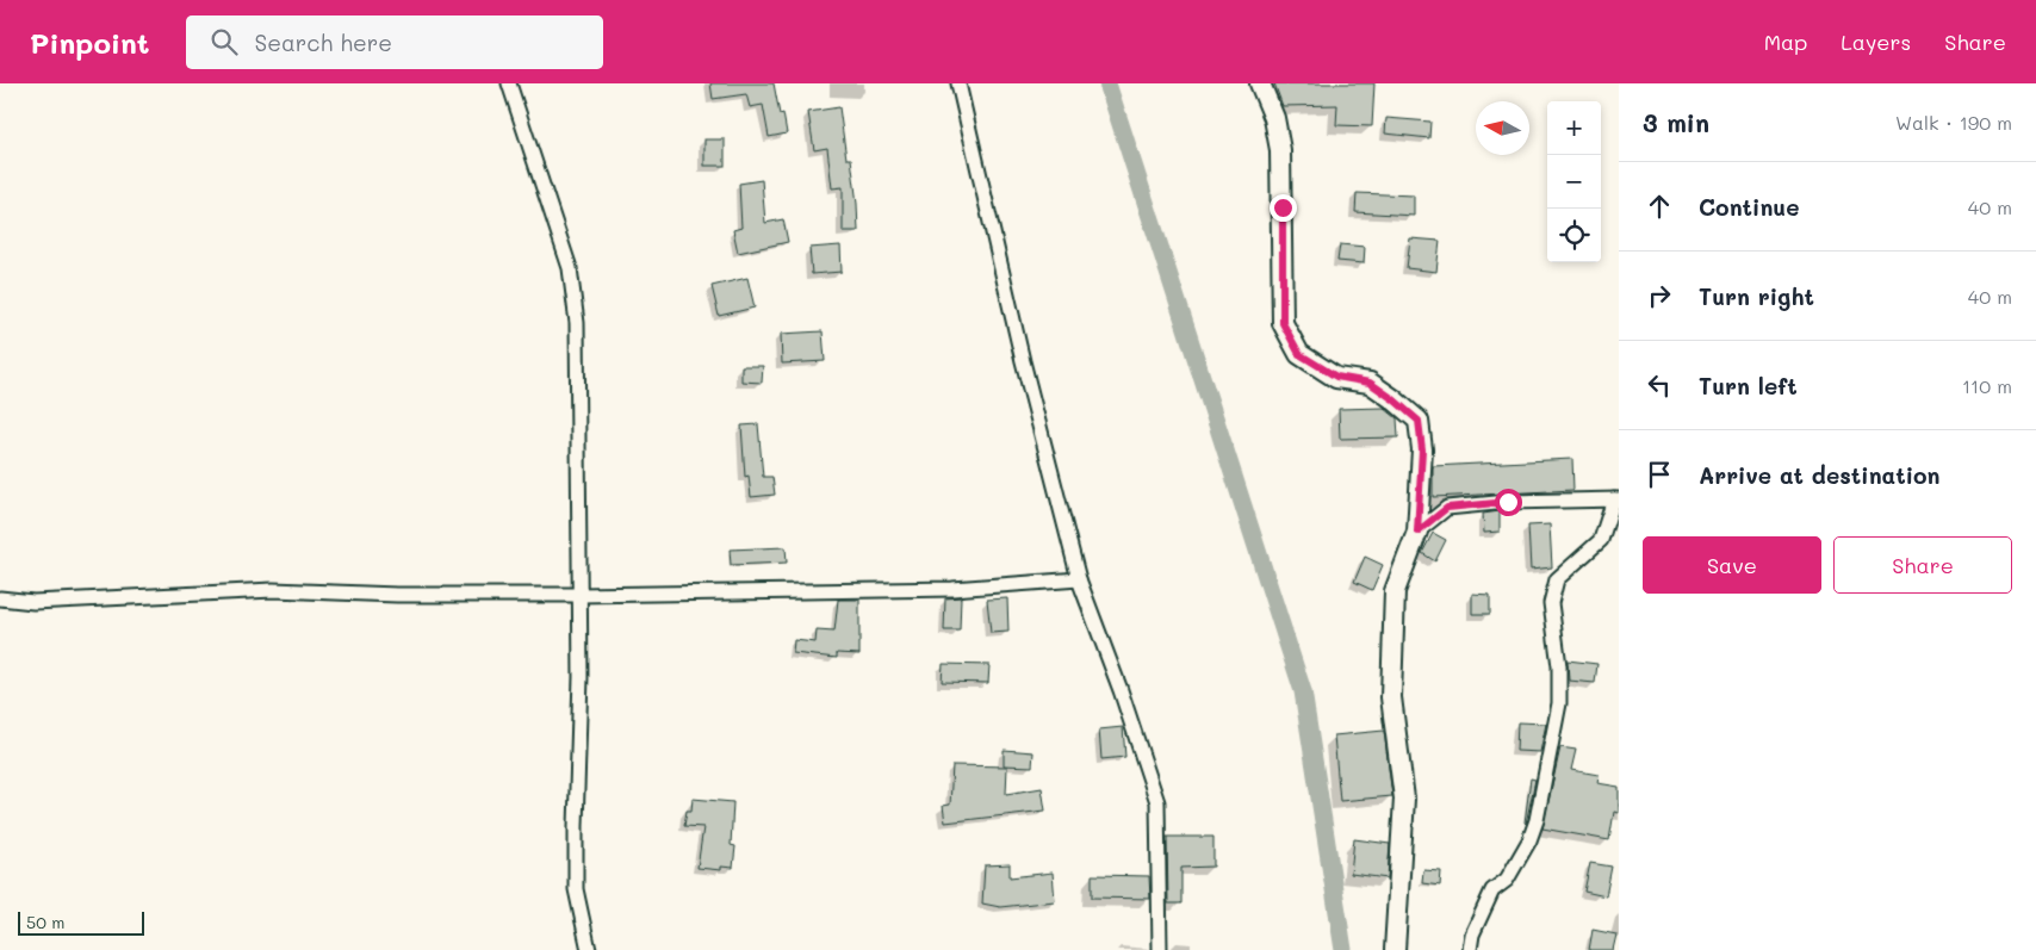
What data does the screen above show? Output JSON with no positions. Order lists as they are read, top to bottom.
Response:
{
  "scale_bar": "50 m",
  "north": "left",
  "page": {
    "header": "Pinpoint",
    "search": "Search here",
    "nav": ["Map", "Layers", "Share"],
    "heading": ["3 min", "Walk · 190 m"],
    "map_buttons": ["+", "−"],
    "list": [
      ["Continue", "40 m"],
      ["Turn right", "40 m"],
      ["Turn left", "110 m"],
      "Arrive at destination"
    ],
    "buttons": ["Save", "Share"],
    "scale": "50 m"
  }
}
